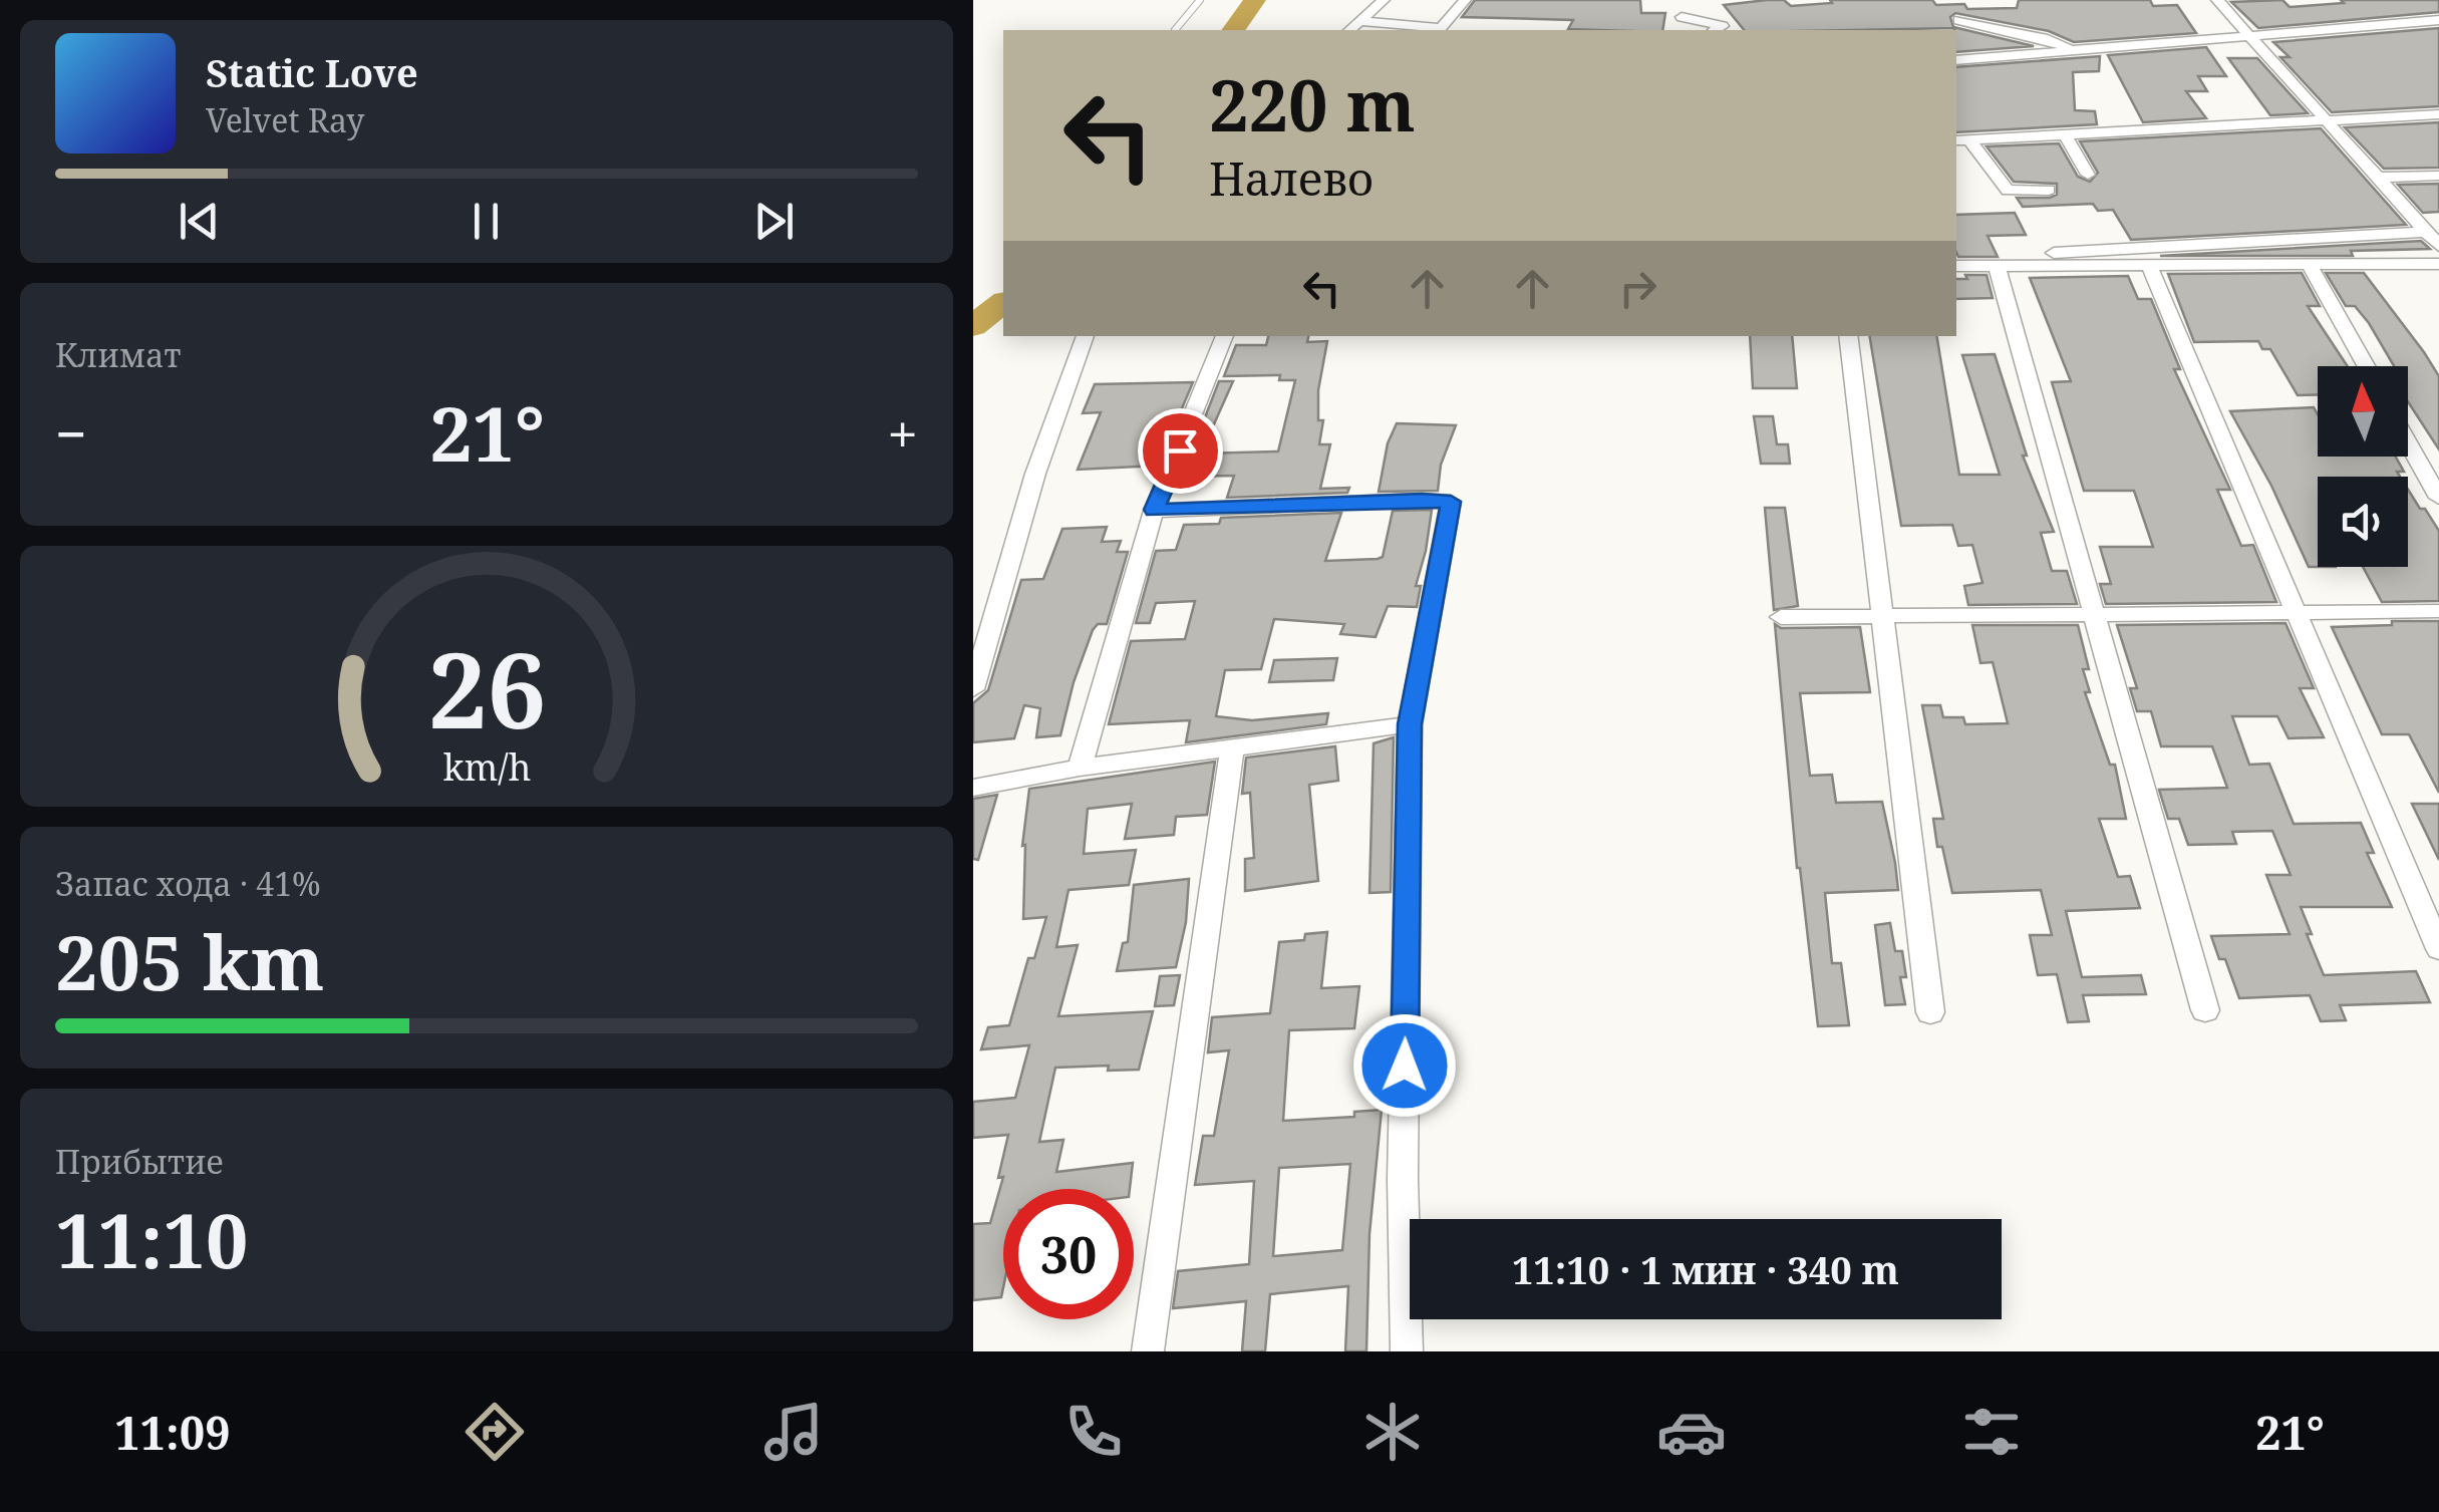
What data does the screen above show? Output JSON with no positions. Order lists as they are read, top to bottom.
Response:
{
  "north": "top",
  "page": {
    "turn": ["220 m", "Налево"],
    "song": ["Static Love", "Velvet Ray"],
    "tile": [
      "Климат",
      ["Запас хода · 41%", "205 km"],
      ["Прибытие", "11:10"]
    ],
    "heat": ["−", "21°", "+"],
    "limit": "30",
    "trip": "11:10 · 1 мин · 340 m",
    "tabs": ["11:09", "21°"],
    "gauge": ["26", "km/h"]
  }
}
